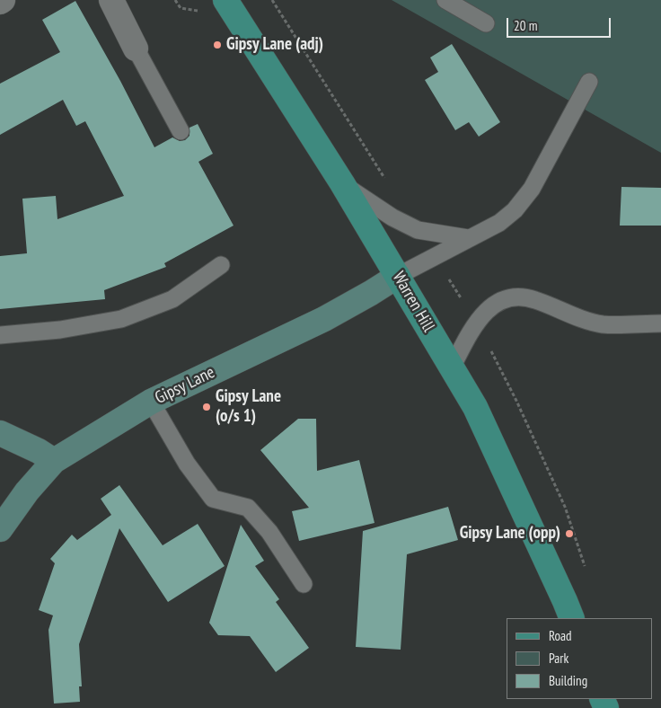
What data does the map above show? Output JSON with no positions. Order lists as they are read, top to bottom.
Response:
{
  "streets": {
    "main road": ["Warren Hill", "Gipsy Lane"]
  },
  "crossings": [
    ["Warren Hill", "Gipsy Lane"]
  ],
  "places": ["Gipsy Lane (adj)", "Gipsy Lane (o/s 1)", "Gipsy Lane (opp)"],
  "legend": ["Road", "Park", "Building"],
  "scale_bar": "20 m"
}
